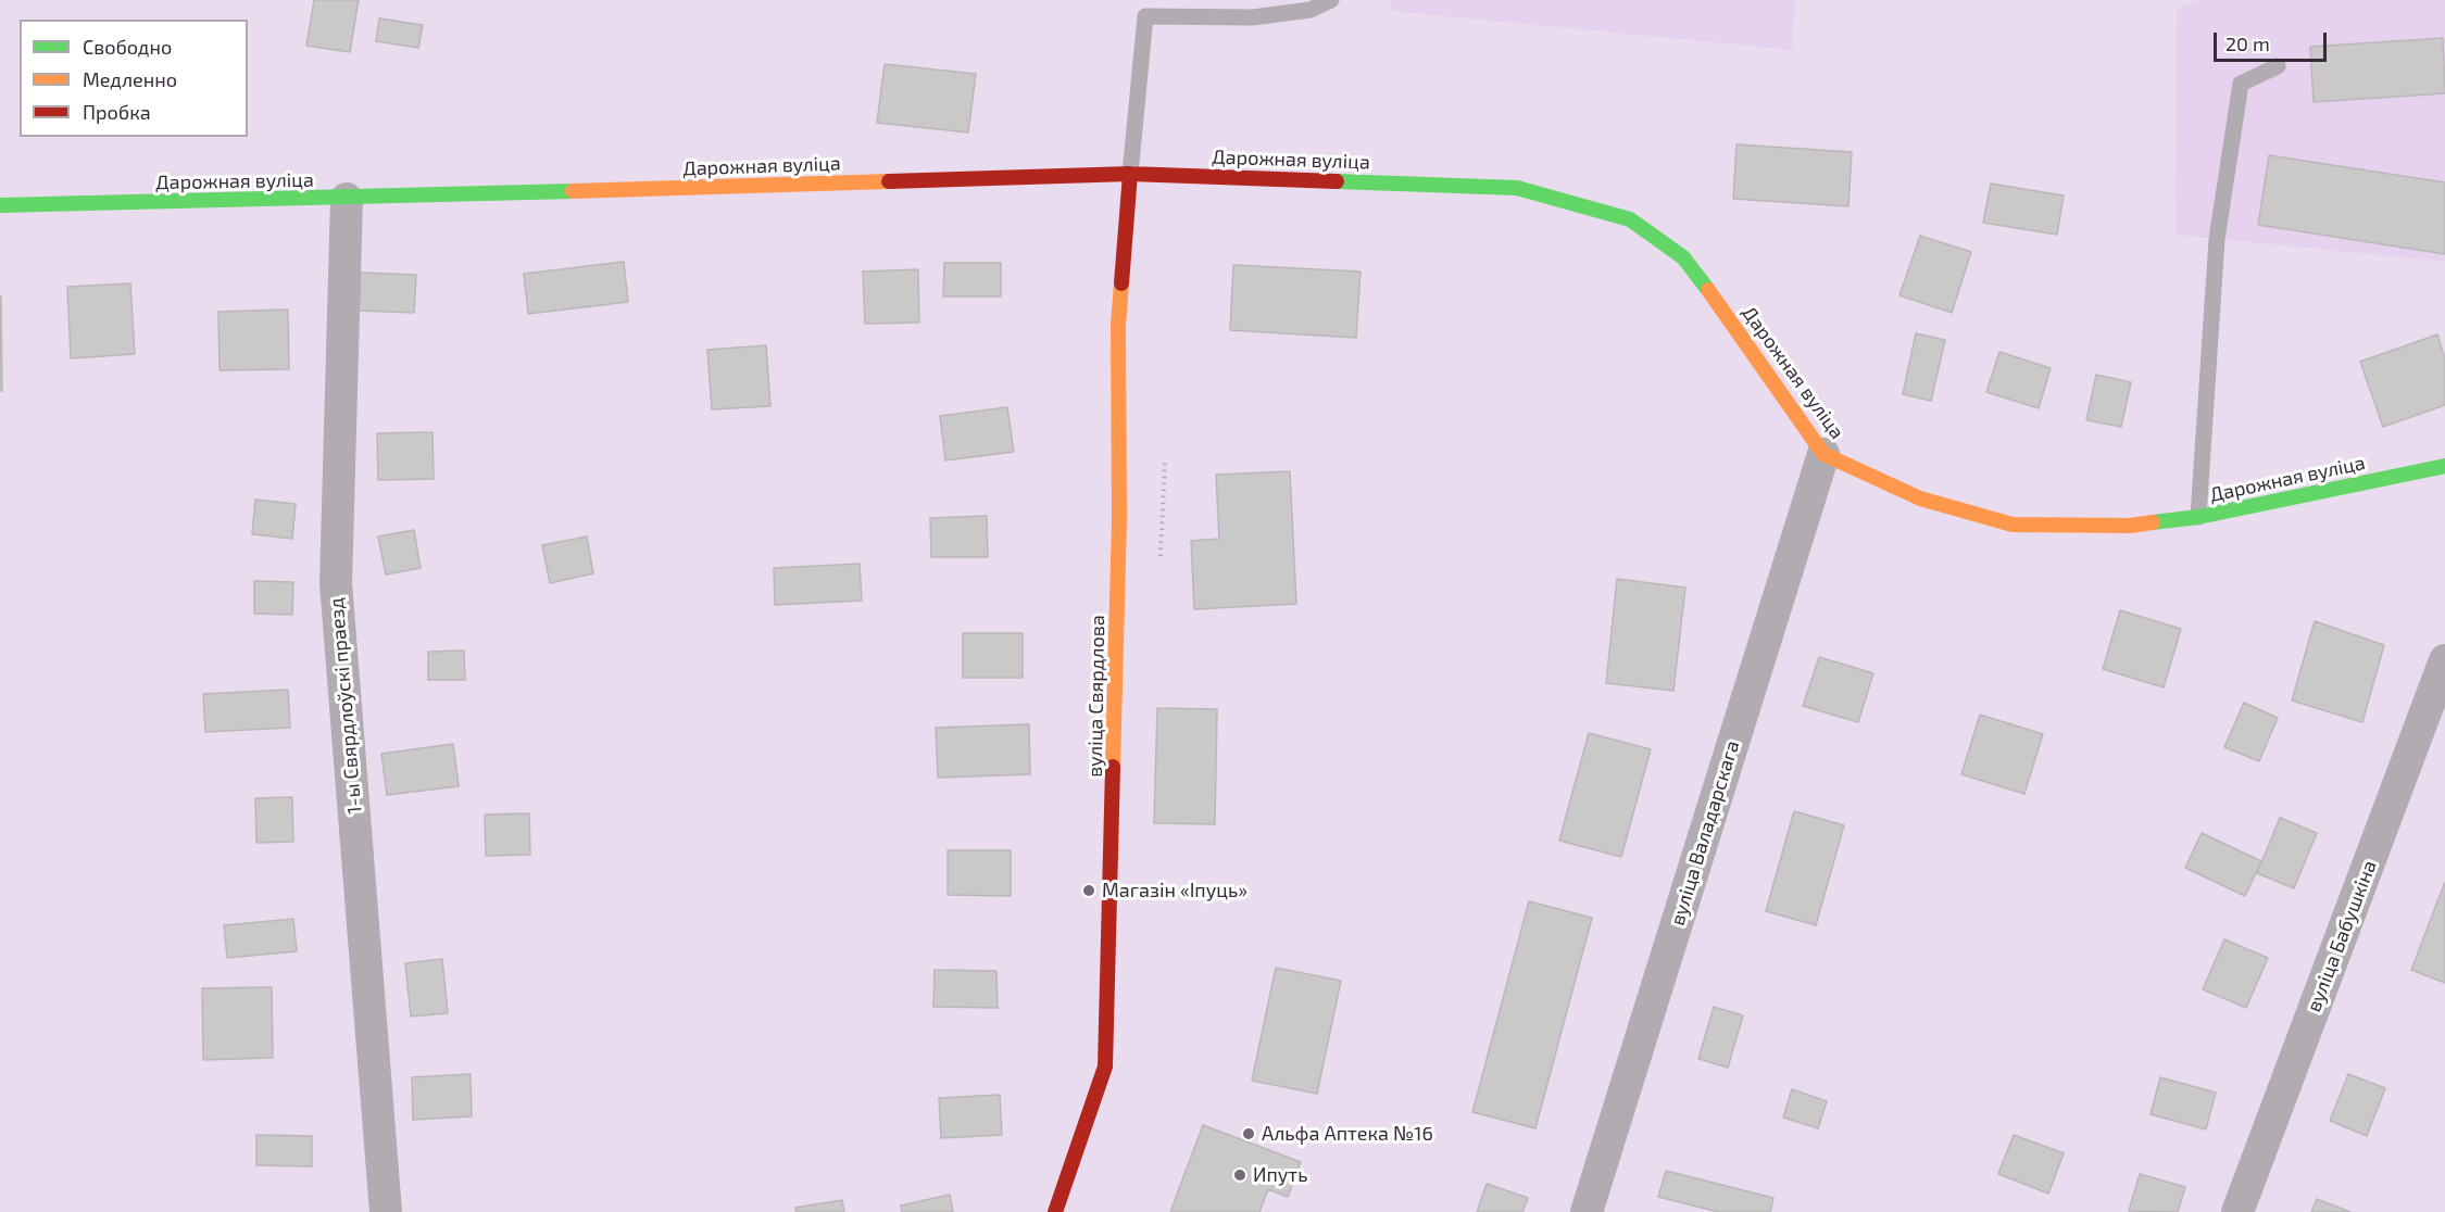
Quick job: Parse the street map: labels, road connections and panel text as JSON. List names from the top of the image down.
{
  "streets": {
    "street": [
      "Дарожная вуліца",
      "вуліца Свярдлова",
      "1-ы Свярдлоўскі праезд",
      "вуліца Валадарскага",
      "вуліца Бабушкіна"
    ]
  },
  "crossings": [
    ["Дарожная вуліца", "вуліца Свярдлова"],
    ["Дарожная вуліца", "1-ы Свярдлоўскі праезд"],
    ["Дарожная вуліца", "вуліца Валадарскага"]
  ],
  "places": ["Магазін «Іпуць»", "Альфа Аптека №16", "Ипуть"],
  "legend": ["Свободно", "Медленно", "Пробка"],
  "scale_bar": "20 m"
}
